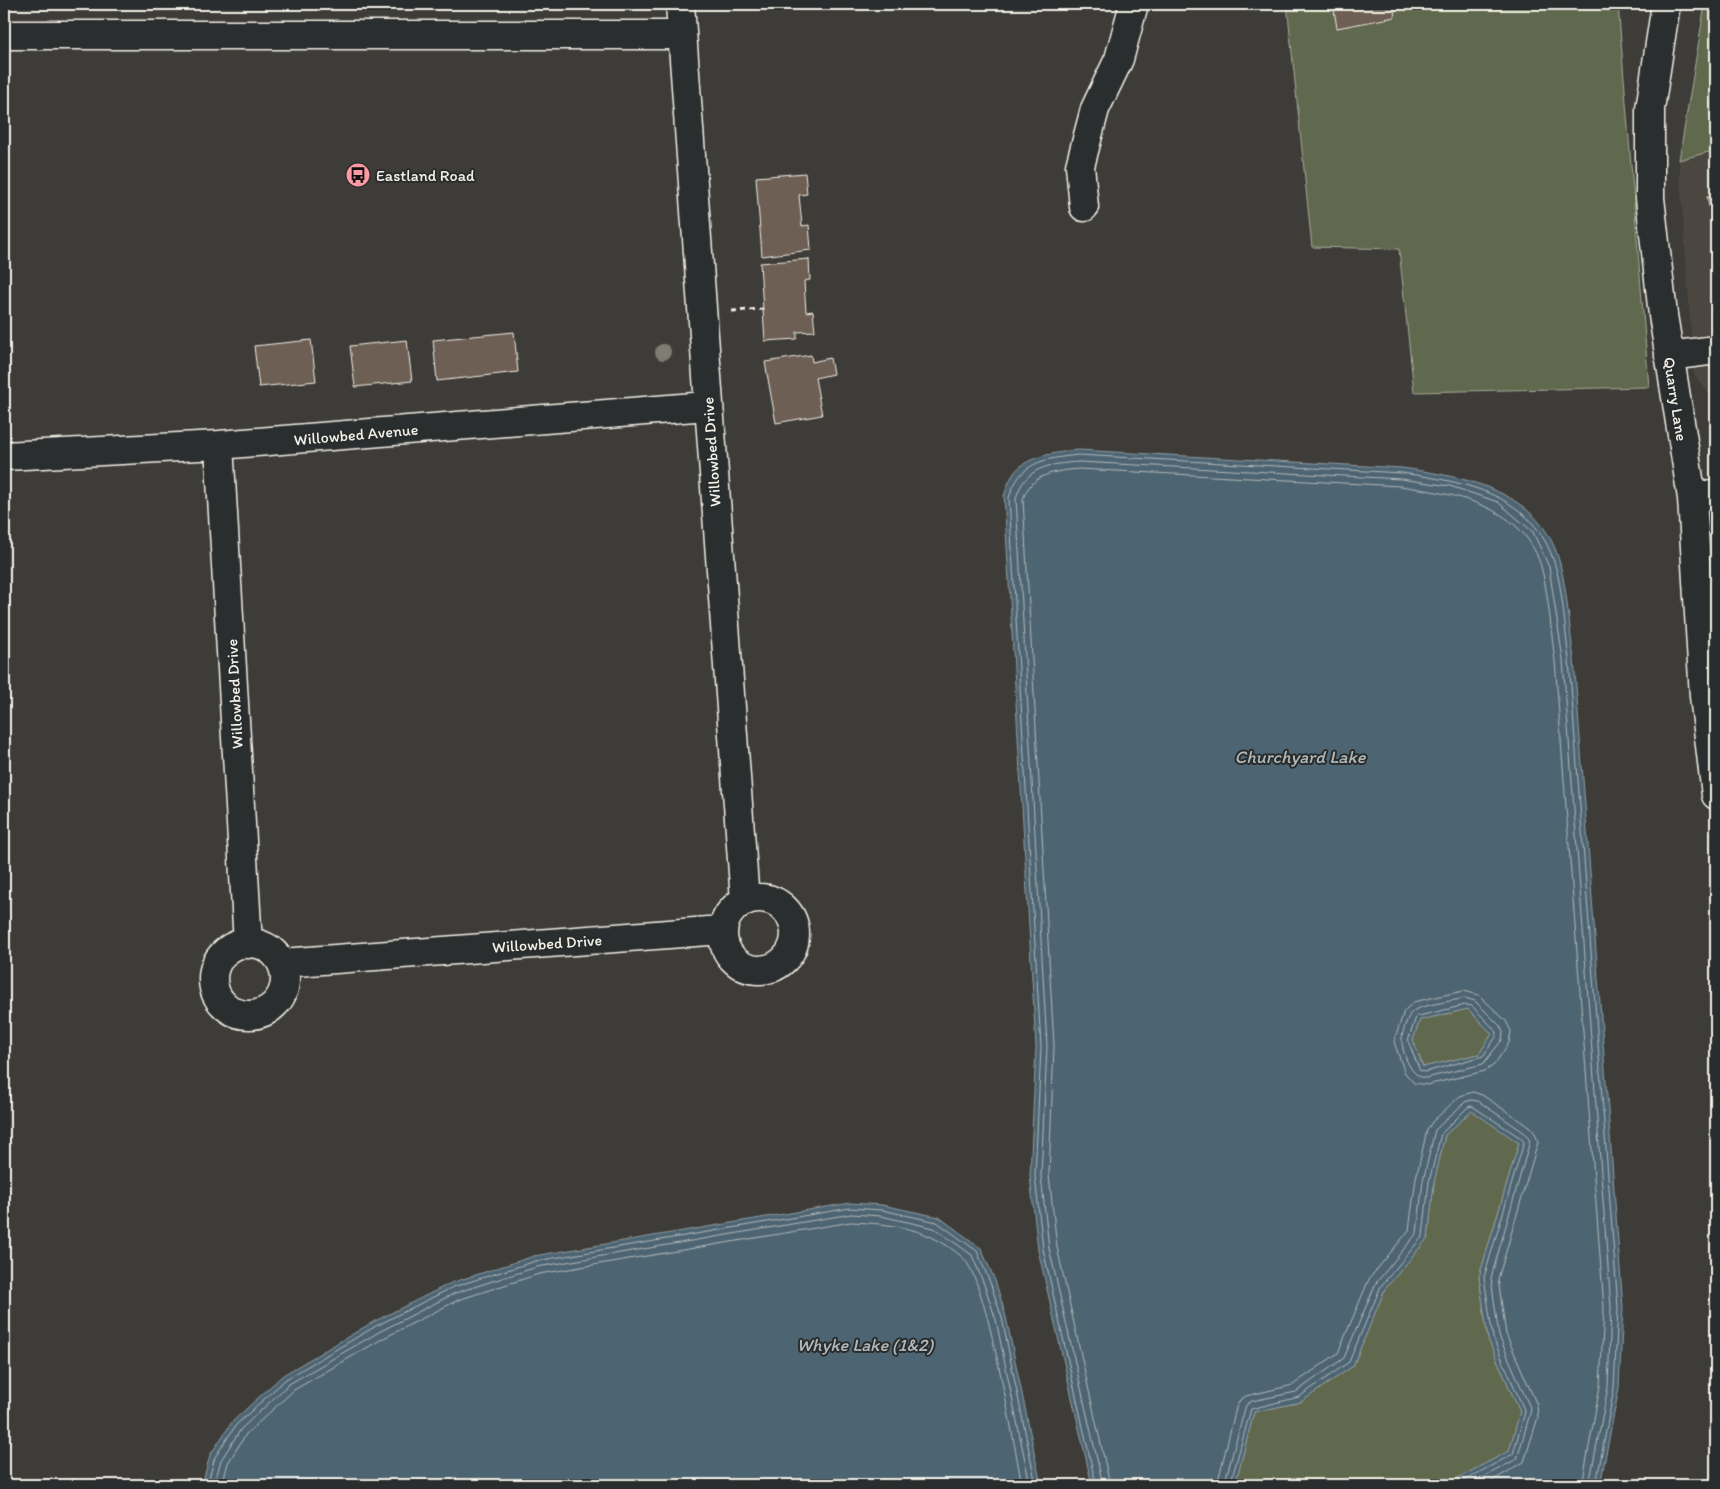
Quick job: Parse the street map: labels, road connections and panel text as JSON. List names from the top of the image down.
{
  "streets": {
    "street": ["Quarry Lane", "Willowbed Avenue", "Willowbed Drive"]
  },
  "crossings": [
    ["Willowbed Avenue", "Willowbed Drive"]
  ],
  "water": ["Churchyard Lake", "Whyke Lake (1&2)"],
  "places": {
    "bus stop": ["Eastland Road"]
  }
}
